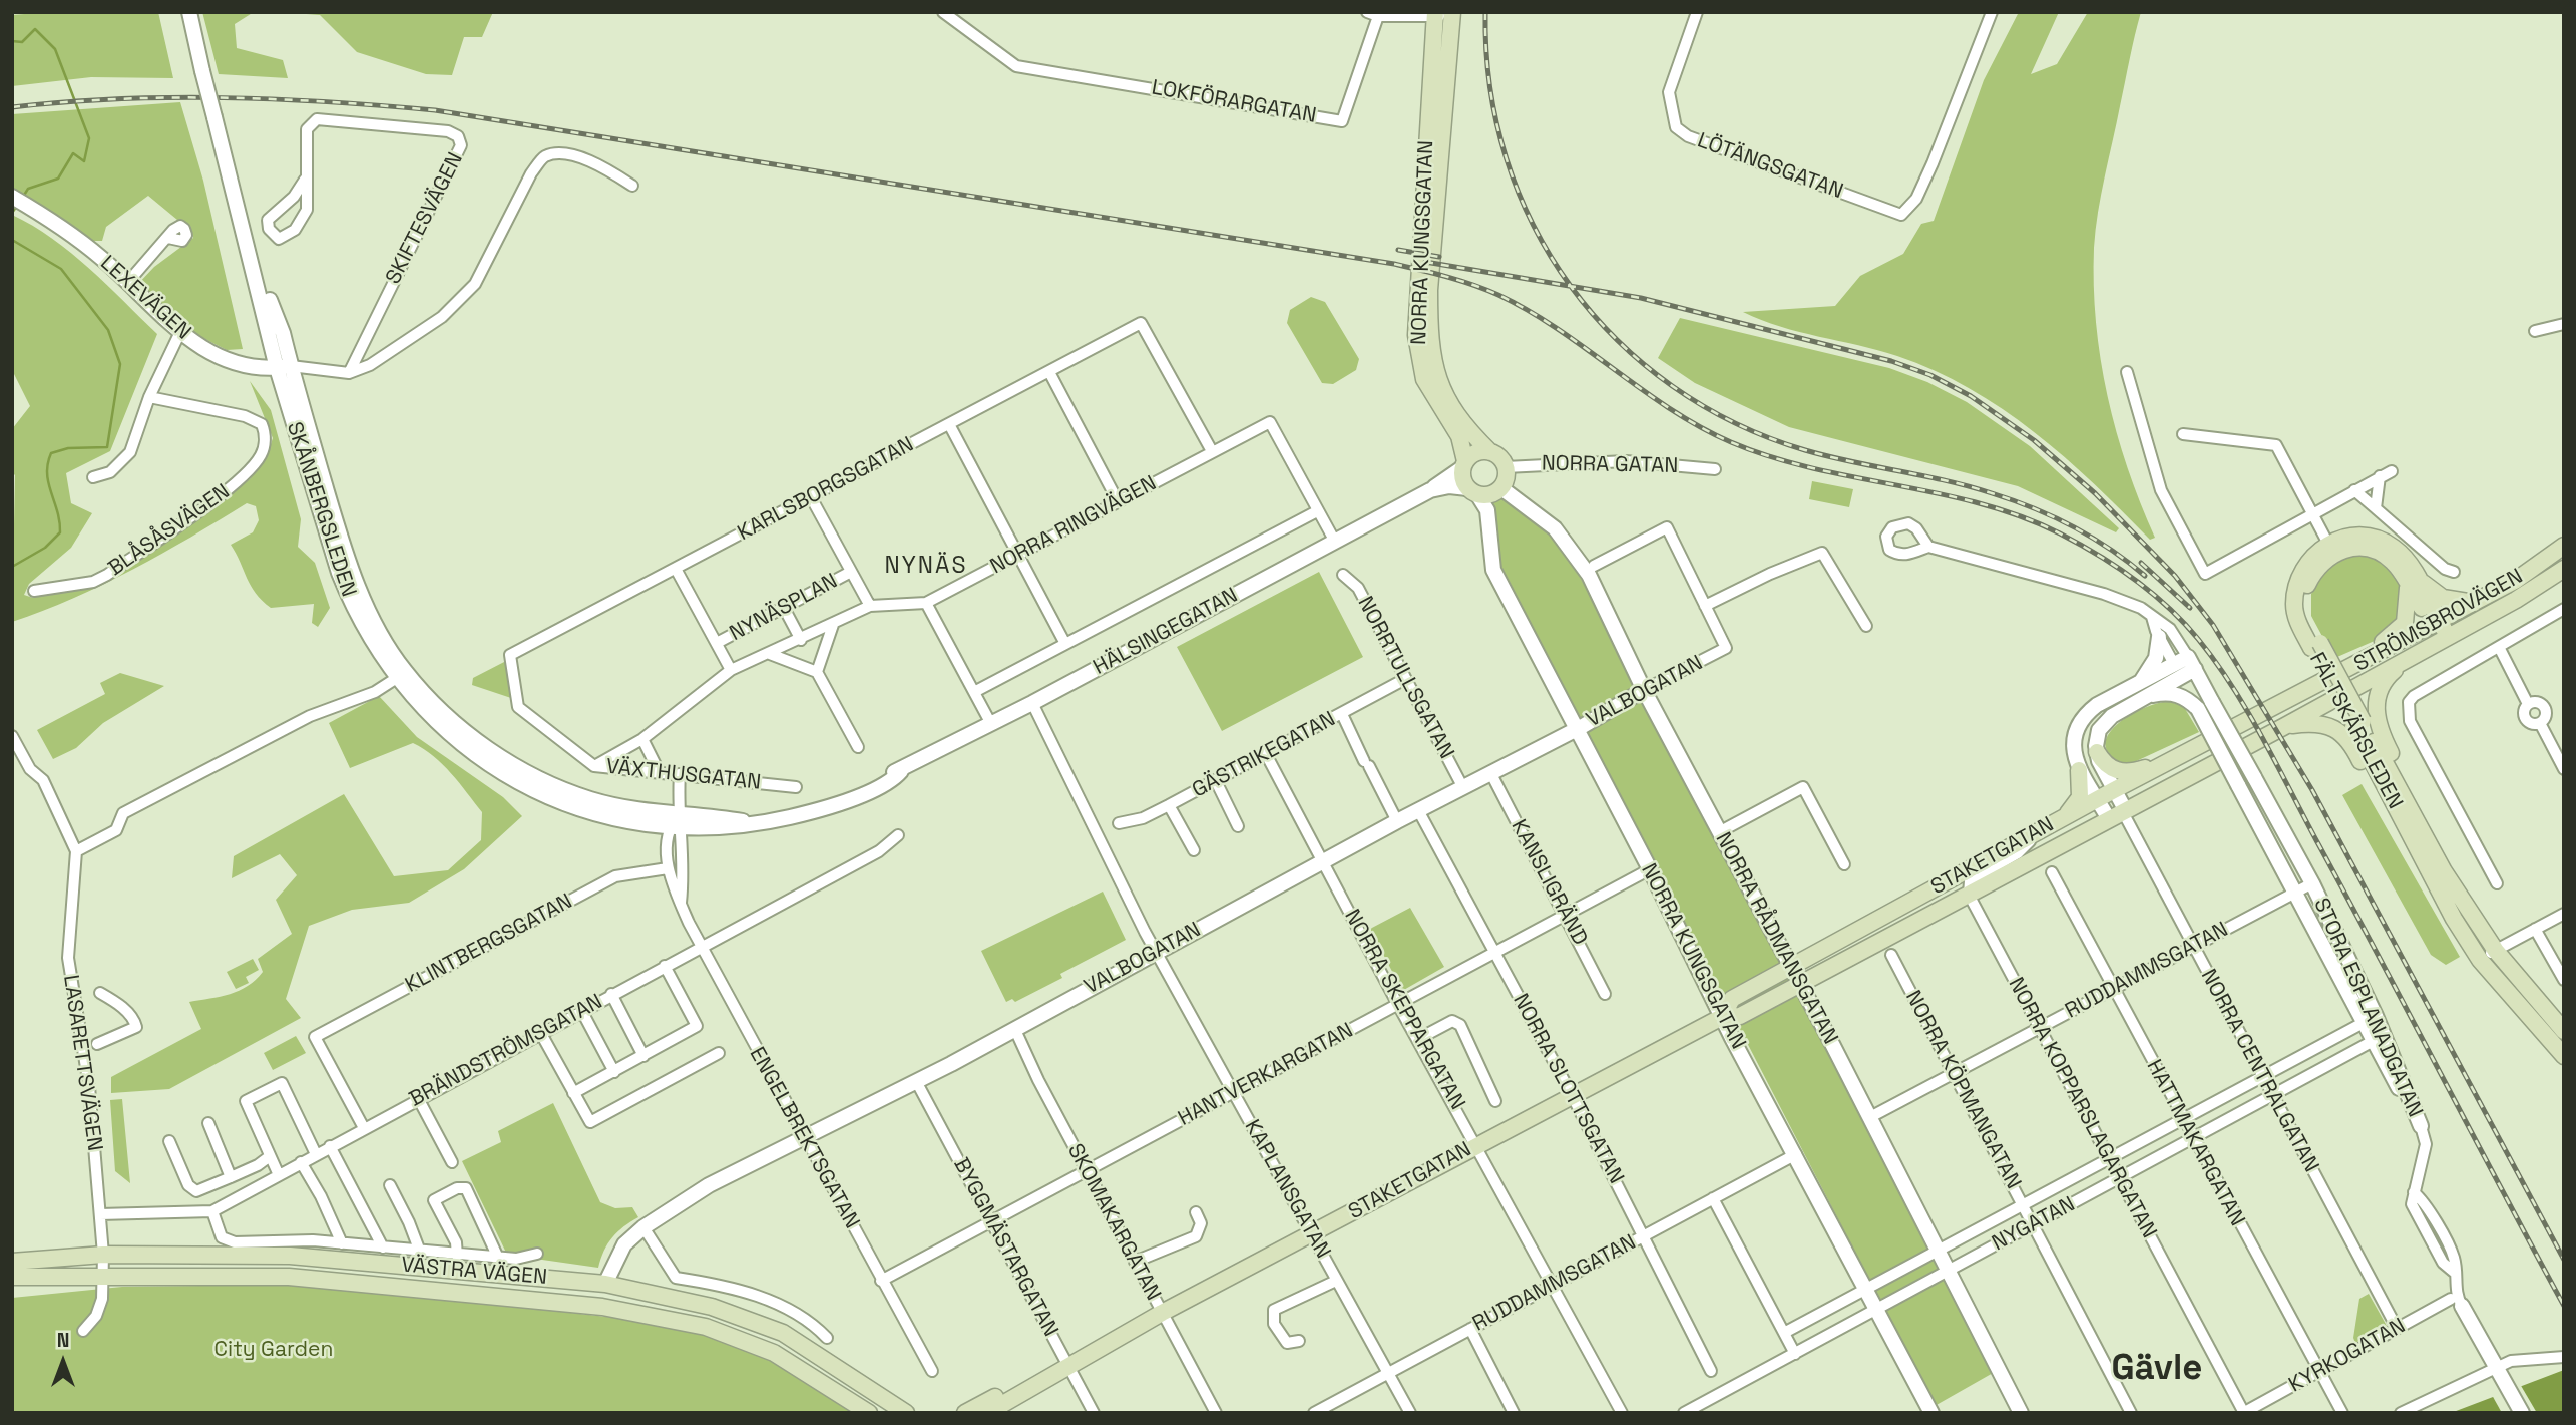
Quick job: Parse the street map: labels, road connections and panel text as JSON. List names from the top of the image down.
{
  "streets": {
    "main road": [
      "NORRA KUNGSGATAN",
      "STRÖMSBROVÄGEN",
      "VALBOGATAN",
      "FÄLTSKÄRSLEDEN",
      "STAKETGATAN",
      "VÄSTRA VÄGEN"
    ],
    "street": [
      "LOKFÖRARGATAN",
      "LÖTÄNGSGATAN",
      "SKIFTESVÄGEN",
      "LEXEVÄGEN",
      "NORRA GATAN",
      "KARLSBORGSGATAN",
      "SKÅNBERGSLEDEN",
      "NORRA RINGVÄGEN",
      "BLÅSÅSVÄGEN",
      "NYNÄSPLAN",
      "HÄLSINGEGATAN",
      "NORRTULLSGATAN",
      "GÄSTRIKEGATAN",
      "VÄXTHUSGATAN",
      "KANSLIGRÄND",
      "NORRA RÅDMANSGATAN",
      "KLINTBERGSGATAN",
      "RUDDAMMSGATAN",
      "STORA ESPLANADGATAN",
      "NORRA SKEPPARGATAN",
      "BRÄNDSTRÖMSGATAN",
      "LASARETTSVÄGEN",
      "NORRA CENTRALGATAN",
      "HANTVERKARGATAN",
      "NORRA SLOTTSGATAN",
      "NORRA KÖPMANGATAN",
      "NORRA KOPPARSLAGARGATAN",
      "ENGELBREKTSGATAN",
      "HATTMAKARGATAN",
      "KAPLANSGATAN",
      "SKOMAKARGATAN",
      "NYGATAN",
      "BYGGMÄSTARGATAN",
      "KYRKOGATAN"
    ]
  },
  "crossings": [
    ["NORRA KUNGSGATAN", "NORRA GATAN"],
    ["NORRA KUNGSGATAN", "HÄLSINGEGATAN"],
    ["NORRA KUNGSGATAN", "VALBOGATAN"],
    ["NORRA KUNGSGATAN", "STAKETGATAN"],
    ["NORRA KUNGSGATAN", "NORRA RÅDMANSGATAN"],
    ["NORRA KUNGSGATAN", "RUDDAMMSGATAN"],
    ["NORRA KUNGSGATAN", "HANTVERKARGATAN"],
    ["NORRA KUNGSGATAN", "NYGATAN"],
    ["LEXEVÄGEN", "SKÅNBERGSLEDEN"],
    ["NORRA GATAN", "HÄLSINGEGATAN"],
    ["NORRA GATAN", "NORRA RÅDMANSGATAN"],
    ["KARLSBORGSGATAN", "NORRA RINGVÄGEN"],
    ["KARLSBORGSGATAN", "VÄXTHUSGATAN"],
    ["SKÅNBERGSLEDEN", "HÄLSINGEGATAN"],
    ["SKÅNBERGSLEDEN", "ENGELBREKTSGATAN"],
    ["NORRA RINGVÄGEN", "NYNÄSPLAN"],
    ["NORRA RINGVÄGEN", "HÄLSINGEGATAN"],
    ["STRÖMSBROVÄGEN", "STAKETGATAN"],
    ["HÄLSINGEGATAN", "NORRA RÅDMANSGATAN"],
    ["HÄLSINGEGATAN", "ENGELBREKTSGATAN"],
    ["HÄLSINGEGATAN", "KAPLANSGATAN"],
    ["NORRTULLSGATAN", "VALBOGATAN"],
    ["NORRTULLSGATAN", "GÄSTRIKEGATAN"],
    ["VALBOGATAN", "KANSLIGRÄND"],
    ["VALBOGATAN", "NORRA RÅDMANSGATAN"],
    ["VALBOGATAN", "NORRA SKEPPARGATAN"],
    ["VALBOGATAN", "NORRA SLOTTSGATAN"],
    ["VALBOGATAN", "ENGELBREKTSGATAN"],
    ["VALBOGATAN", "KAPLANSGATAN"],
    ["VALBOGATAN", "SKOMAKARGATAN"],
    ["VALBOGATAN", "BYGGMÄSTARGATAN"],
    ["VALBOGATAN", "VÄSTRA VÄGEN"],
    ["GÄSTRIKEGATAN", "NORRA SKEPPARGATAN"],
    ["STAKETGATAN", "NORRA RÅDMANSGATAN"],
    ["STAKETGATAN", "NORRA SKEPPARGATAN"],
    ["STAKETGATAN", "NORRA CENTRALGATAN"],
    ["STAKETGATAN", "NORRA SLOTTSGATAN"],
    ["STAKETGATAN", "NORRA KOPPARSLAGARGATAN"],
    ["STAKETGATAN", "KAPLANSGATAN"],
    ["STAKETGATAN", "SKOMAKARGATAN"],
    ["STAKETGATAN", "BYGGMÄSTARGATAN"],
    ["KANSLIGRÄND", "HANTVERKARGATAN"],
    ["NORRA RÅDMANSGATAN", "RUDDAMMSGATAN"],
    ["NORRA RÅDMANSGATAN", "NYGATAN"],
    ["KLINTBERGSGATAN", "BRÄNDSTRÖMSGATAN"],
    ["KLINTBERGSGATAN", "ENGELBREKTSGATAN"],
    ["RUDDAMMSGATAN", "STORA ESPLANADGATAN"],
    ["RUDDAMMSGATAN", "NORRA SKEPPARGATAN"],
    ["RUDDAMMSGATAN", "NORRA CENTRALGATAN"],
    ["RUDDAMMSGATAN", "NORRA SLOTTSGATAN"],
    ["RUDDAMMSGATAN", "NORRA KÖPMANGATAN"],
    ["RUDDAMMSGATAN", "NORRA KOPPARSLAGARGATAN"],
    ["RUDDAMMSGATAN", "HATTMAKARGATAN"],
    ["RUDDAMMSGATAN", "KAPLANSGATAN"],
    ["STORA ESPLANADGATAN", "NORRA CENTRALGATAN"],
    ["STORA ESPLANADGATAN", "NYGATAN"],
    ["NORRA SKEPPARGATAN", "HANTVERKARGATAN"],
    ["BRÄNDSTRÖMSGATAN", "LASARETTSVÄGEN"],
    ["BRÄNDSTRÖMSGATAN", "ENGELBREKTSGATAN"],
    ["BRÄNDSTRÖMSGATAN", "VÄSTRA VÄGEN"],
    ["LASARETTSVÄGEN", "VÄSTRA VÄGEN"],
    ["NORRA CENTRALGATAN", "NYGATAN"],
    ["NORRA CENTRALGATAN", "KYRKOGATAN"],
    ["HANTVERKARGATAN", "NORRA SLOTTSGATAN"],
    ["HANTVERKARGATAN", "ENGELBREKTSGATAN"],
    ["HANTVERKARGATAN", "KAPLANSGATAN"],
    ["HANTVERKARGATAN", "SKOMAKARGATAN"],
    ["HANTVERKARGATAN", "BYGGMÄSTARGATAN"],
    ["NORRA KÖPMANGATAN", "NYGATAN"],
    ["NORRA KOPPARSLAGARGATAN", "NYGATAN"],
    ["NORRA KOPPARSLAGARGATAN", "KYRKOGATAN"],
    ["HATTMAKARGATAN", "NYGATAN"],
    ["HATTMAKARGATAN", "KYRKOGATAN"]
  ],
  "districts": ["NYNÄS", "Gävle"],
  "parks": ["City Garden"],
  "north": "top"
}
